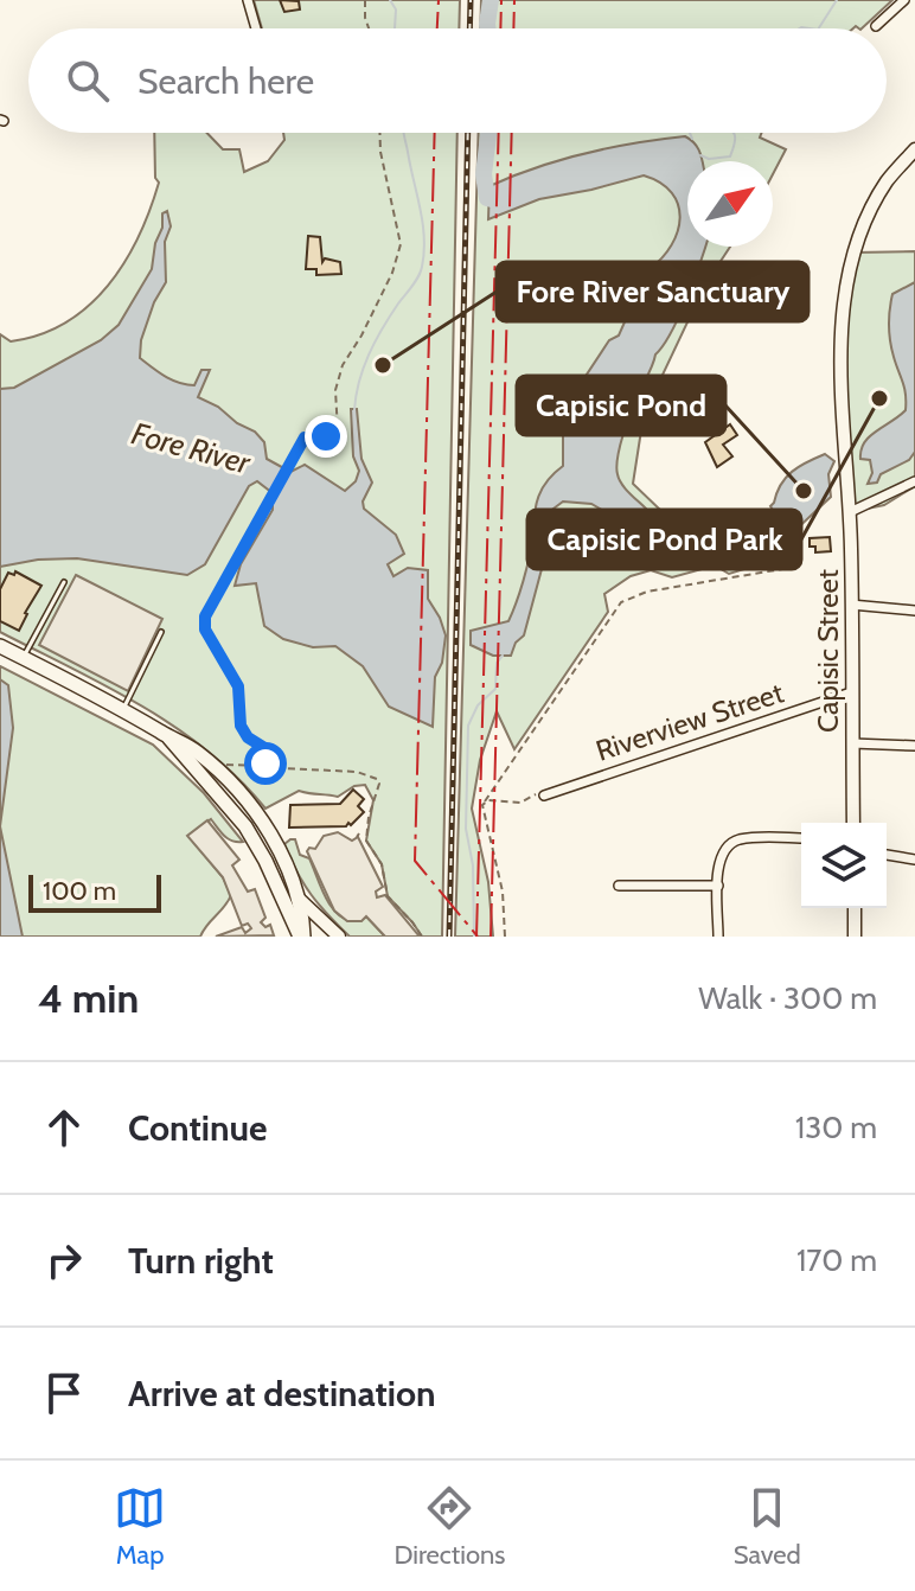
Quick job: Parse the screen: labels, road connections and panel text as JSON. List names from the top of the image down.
{
  "streets": {
    "street": ["Capisic Street", "Riverview Street"]
  },
  "crossings": [
    ["Capisic Street", "Riverview Street"]
  ],
  "water": ["Fore River"],
  "places": ["Fore River Sanctuary", "Capisic Pond Park", "Capisic Pond"],
  "scale_bar": "100 m",
  "north": "top right",
  "page": {
    "search": "Search here",
    "scale": "100 m",
    "heading": ["4 min", "Walk · 300 m"],
    "list": [
      ["Continue", "130 m"],
      ["Turn right", "170 m"],
      "Arrive at destination"
    ],
    "nav": ["Map", "Directions", "Saved"]
  }
}
